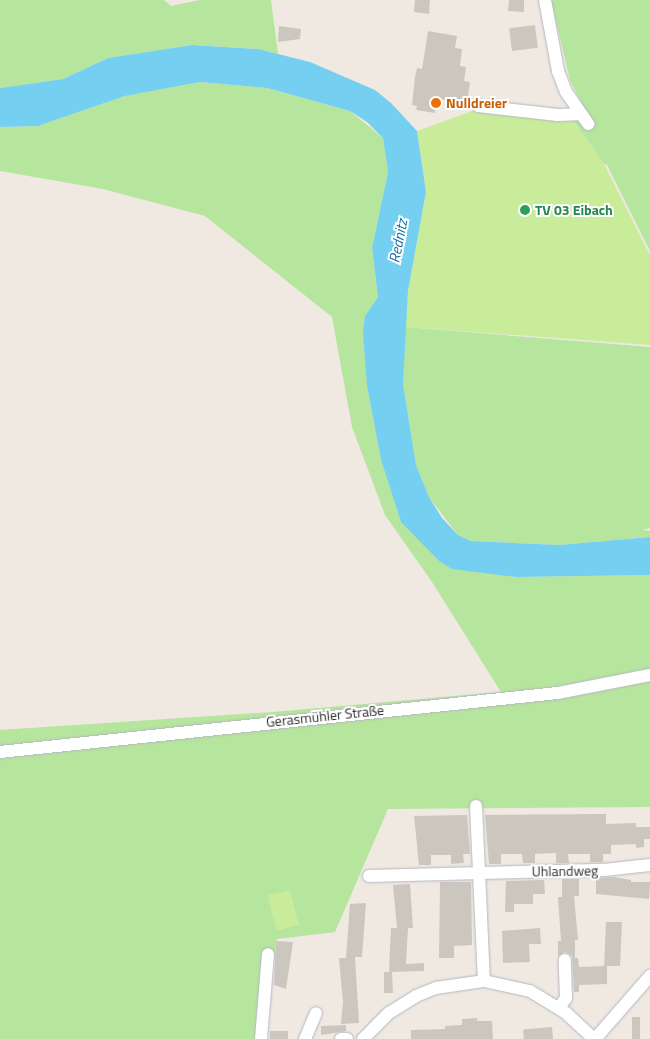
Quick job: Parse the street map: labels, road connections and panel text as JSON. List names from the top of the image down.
{
  "streets": {
    "street": ["Gerasmühler Straße", "Uhlandweg"]
  },
  "water": ["Rednitz"],
  "places": ["Nulldreier", "TV 03 Eibach"]
}
